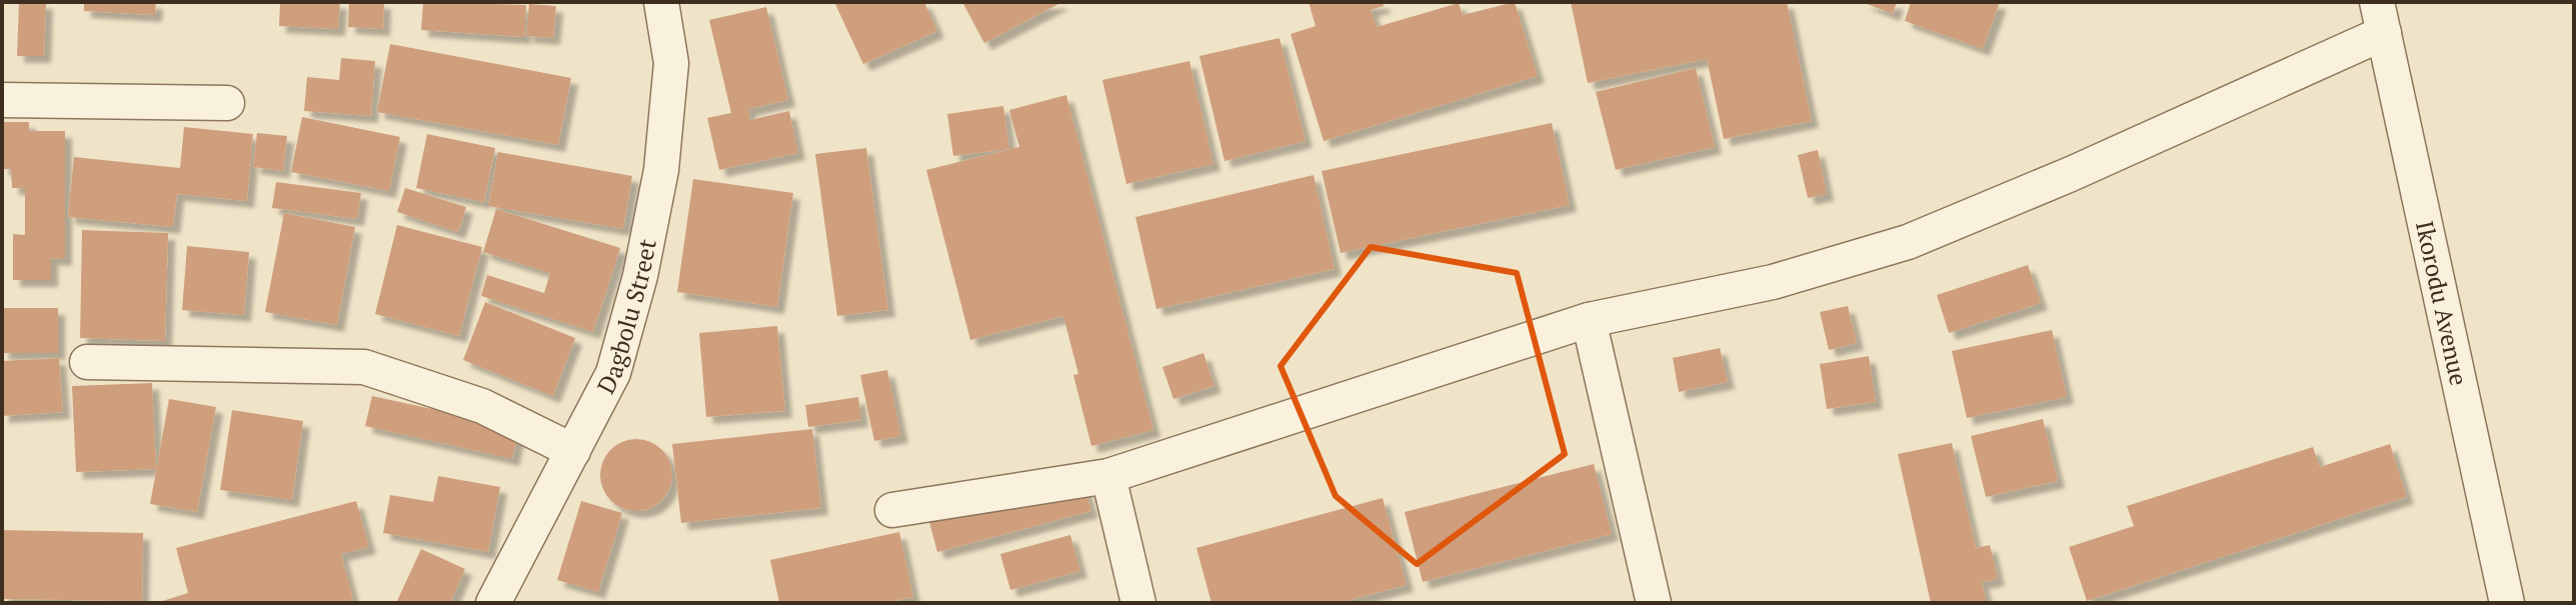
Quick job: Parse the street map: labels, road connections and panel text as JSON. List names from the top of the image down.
{
  "streets": {
    "street": ["Ikorodu Avenue", "Dagbolu Street"]
  }
}
